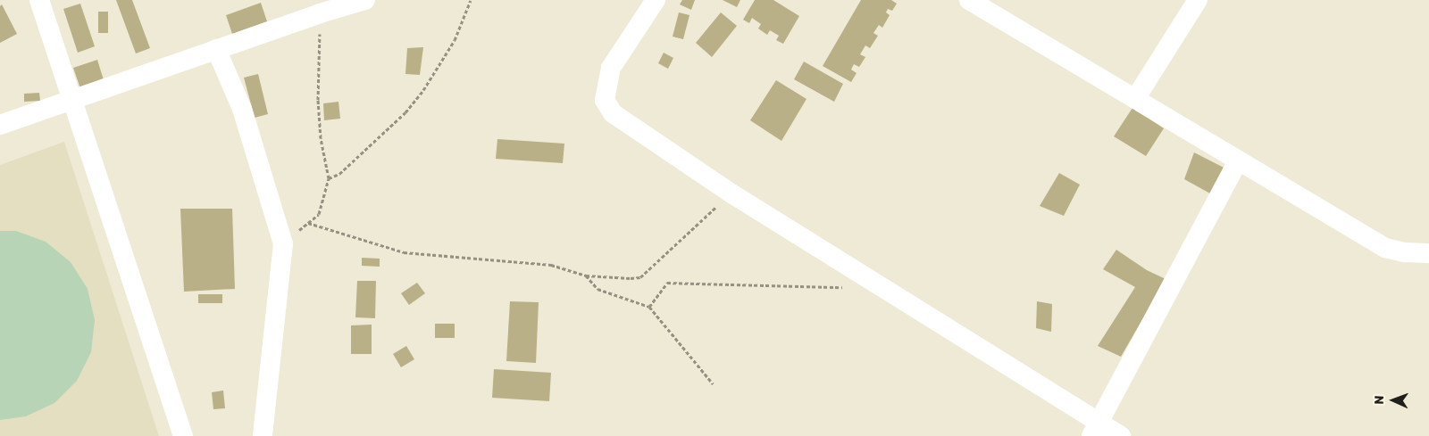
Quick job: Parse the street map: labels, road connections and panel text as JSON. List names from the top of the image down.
{
  "north": "left"
}
